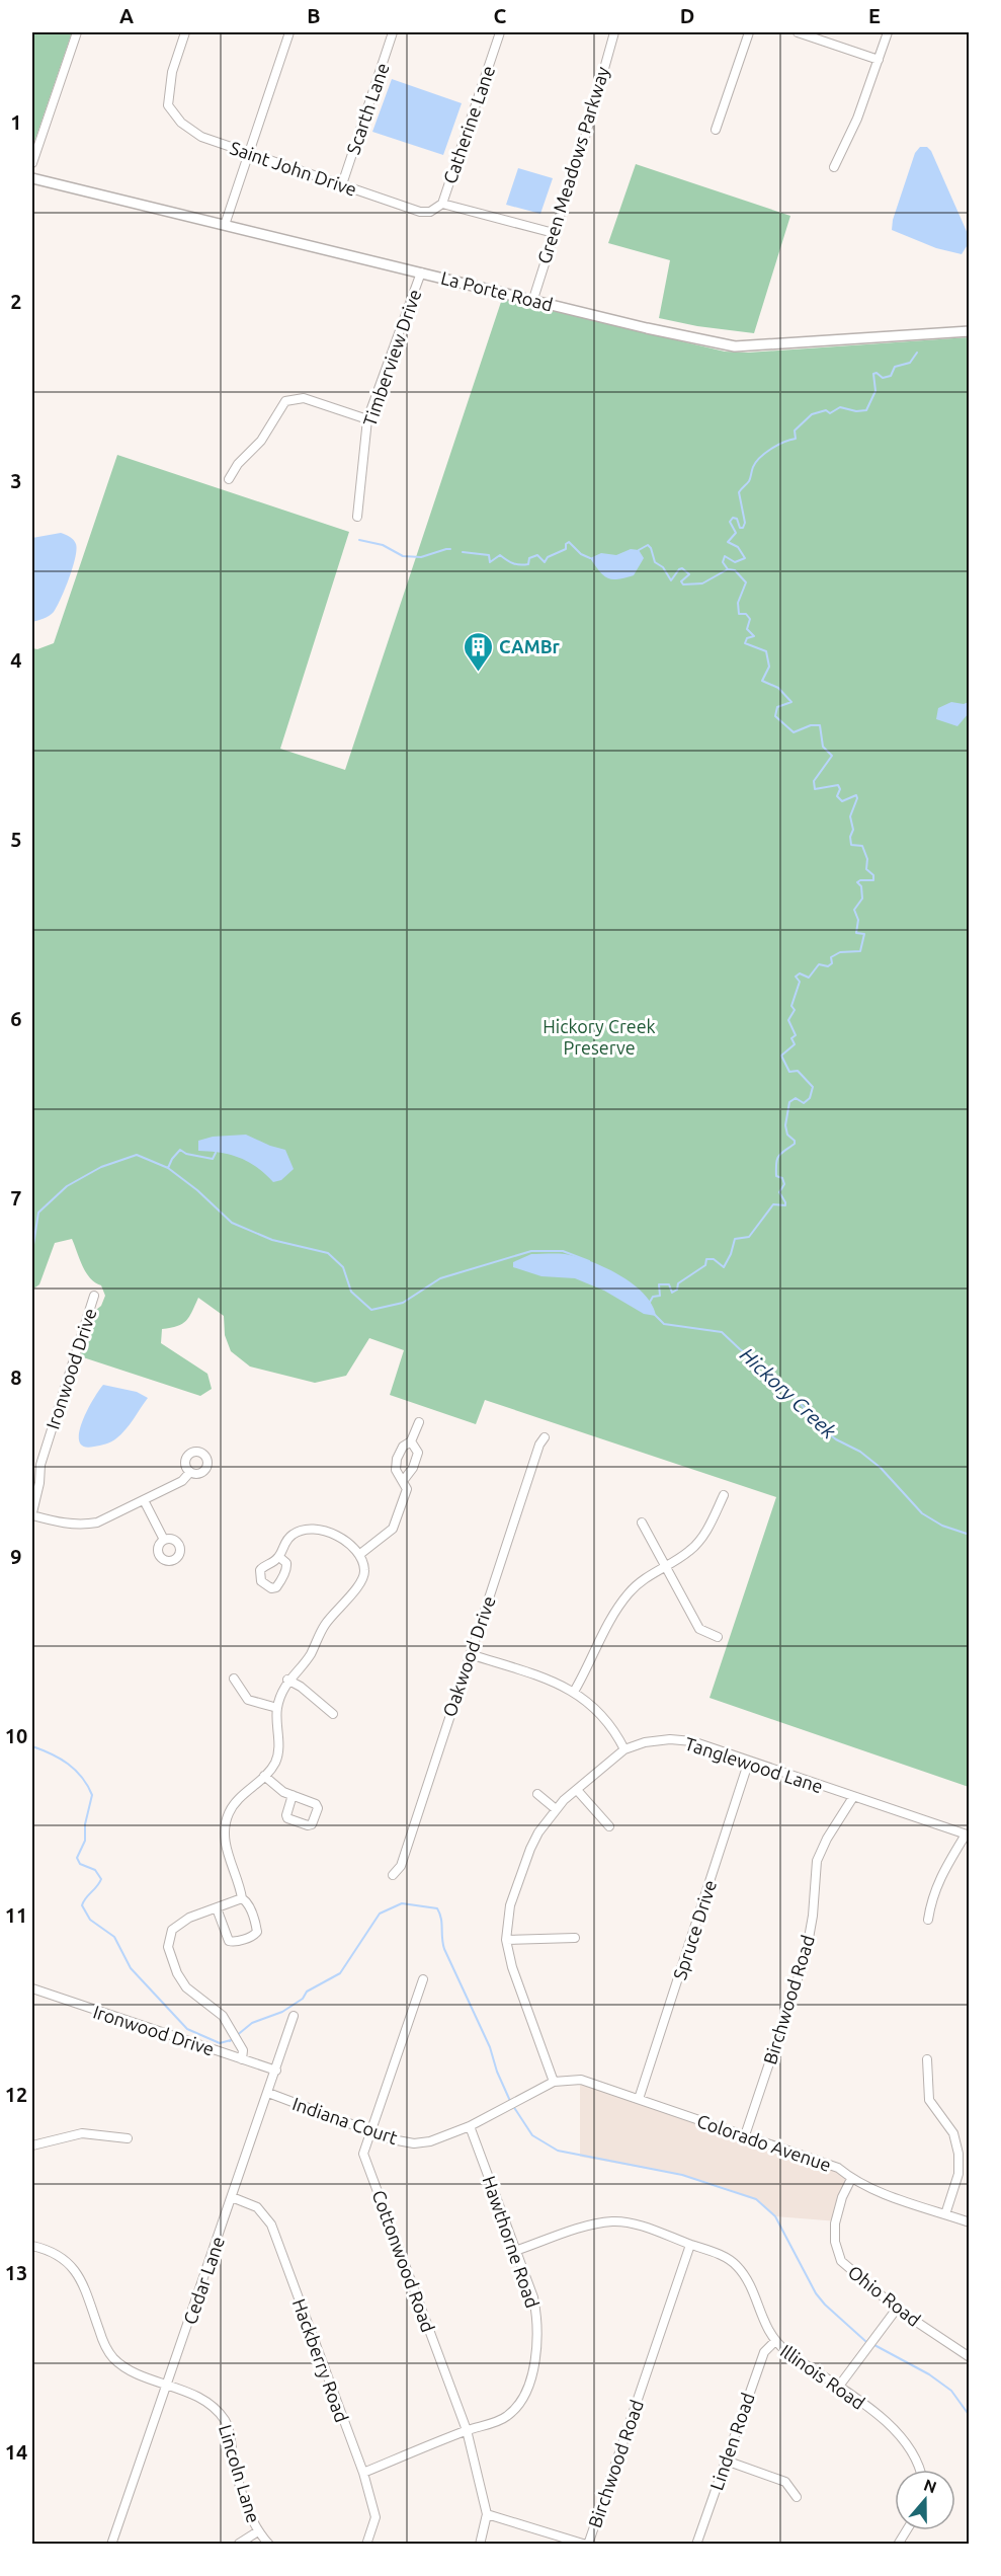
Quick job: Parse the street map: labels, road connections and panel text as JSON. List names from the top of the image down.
{
  "streets": {
    "street": [
      "Scarth Lane",
      "Catherine Lane",
      "Green Meadows Parkway",
      "Saint John Drive",
      "La Porte Road",
      "Timberview Drive",
      "Ironwood Drive",
      "Oakwood Drive",
      "Tanglewood Lane",
      "Spruce Drive",
      "Birchwood Road",
      "Indiana Court",
      "Colorado Avenue",
      "Hawthorne Road",
      "Cottonwood Road",
      "Cedar Lane",
      "Ohio Road",
      "Hackberry Road",
      "Illinois Road",
      "Linden Road",
      "Lincoln Lane"
    ]
  },
  "crossings": [
    ["Scarth Lane", "Saint John Drive"],
    ["Catherine Lane", "Saint John Drive"],
    ["Green Meadows Parkway", "La Porte Road"],
    ["La Porte Road", "Timberview Drive"],
    ["Ironwood Drive", "Cedar Lane"],
    ["Tanglewood Lane", "Spruce Drive"],
    ["Tanglewood Lane", "Birchwood Road"],
    ["Tanglewood Lane", "Indiana Court"],
    ["Tanglewood Lane", "Colorado Avenue"],
    ["Spruce Drive", "Colorado Avenue"],
    ["Birchwood Road", "Colorado Avenue"],
    ["Birchwood Road", "Illinois Road"],
    ["Indiana Court", "Colorado Avenue"],
    ["Indiana Court", "Hawthorne Road"],
    ["Indiana Court", "Cottonwood Road"],
    ["Indiana Court", "Cedar Lane"],
    ["Colorado Avenue", "Ohio Road"],
    ["Hawthorne Road", "Cottonwood Road"],
    ["Hawthorne Road", "Hackberry Road"],
    ["Hawthorne Road", "Illinois Road"],
    ["Cedar Lane", "Hackberry Road"],
    ["Cedar Lane", "Lincoln Lane"],
    ["Illinois Road", "Linden Road"]
  ],
  "water": ["Hickory Creek"],
  "parks": ["Hickory Creek Preserve"],
  "places": {
    "building": ["CAMBr"]
  },
  "north": "top",
  "grid": {
    "columns": [
      "A",
      "B",
      "C",
      "D",
      "E"
    ],
    "rows": [
      "1",
      "2",
      "3",
      "4",
      "5",
      "6",
      "7",
      "8",
      "9",
      "10",
      "11",
      "12",
      "13",
      "14"
    ]
  }
}
